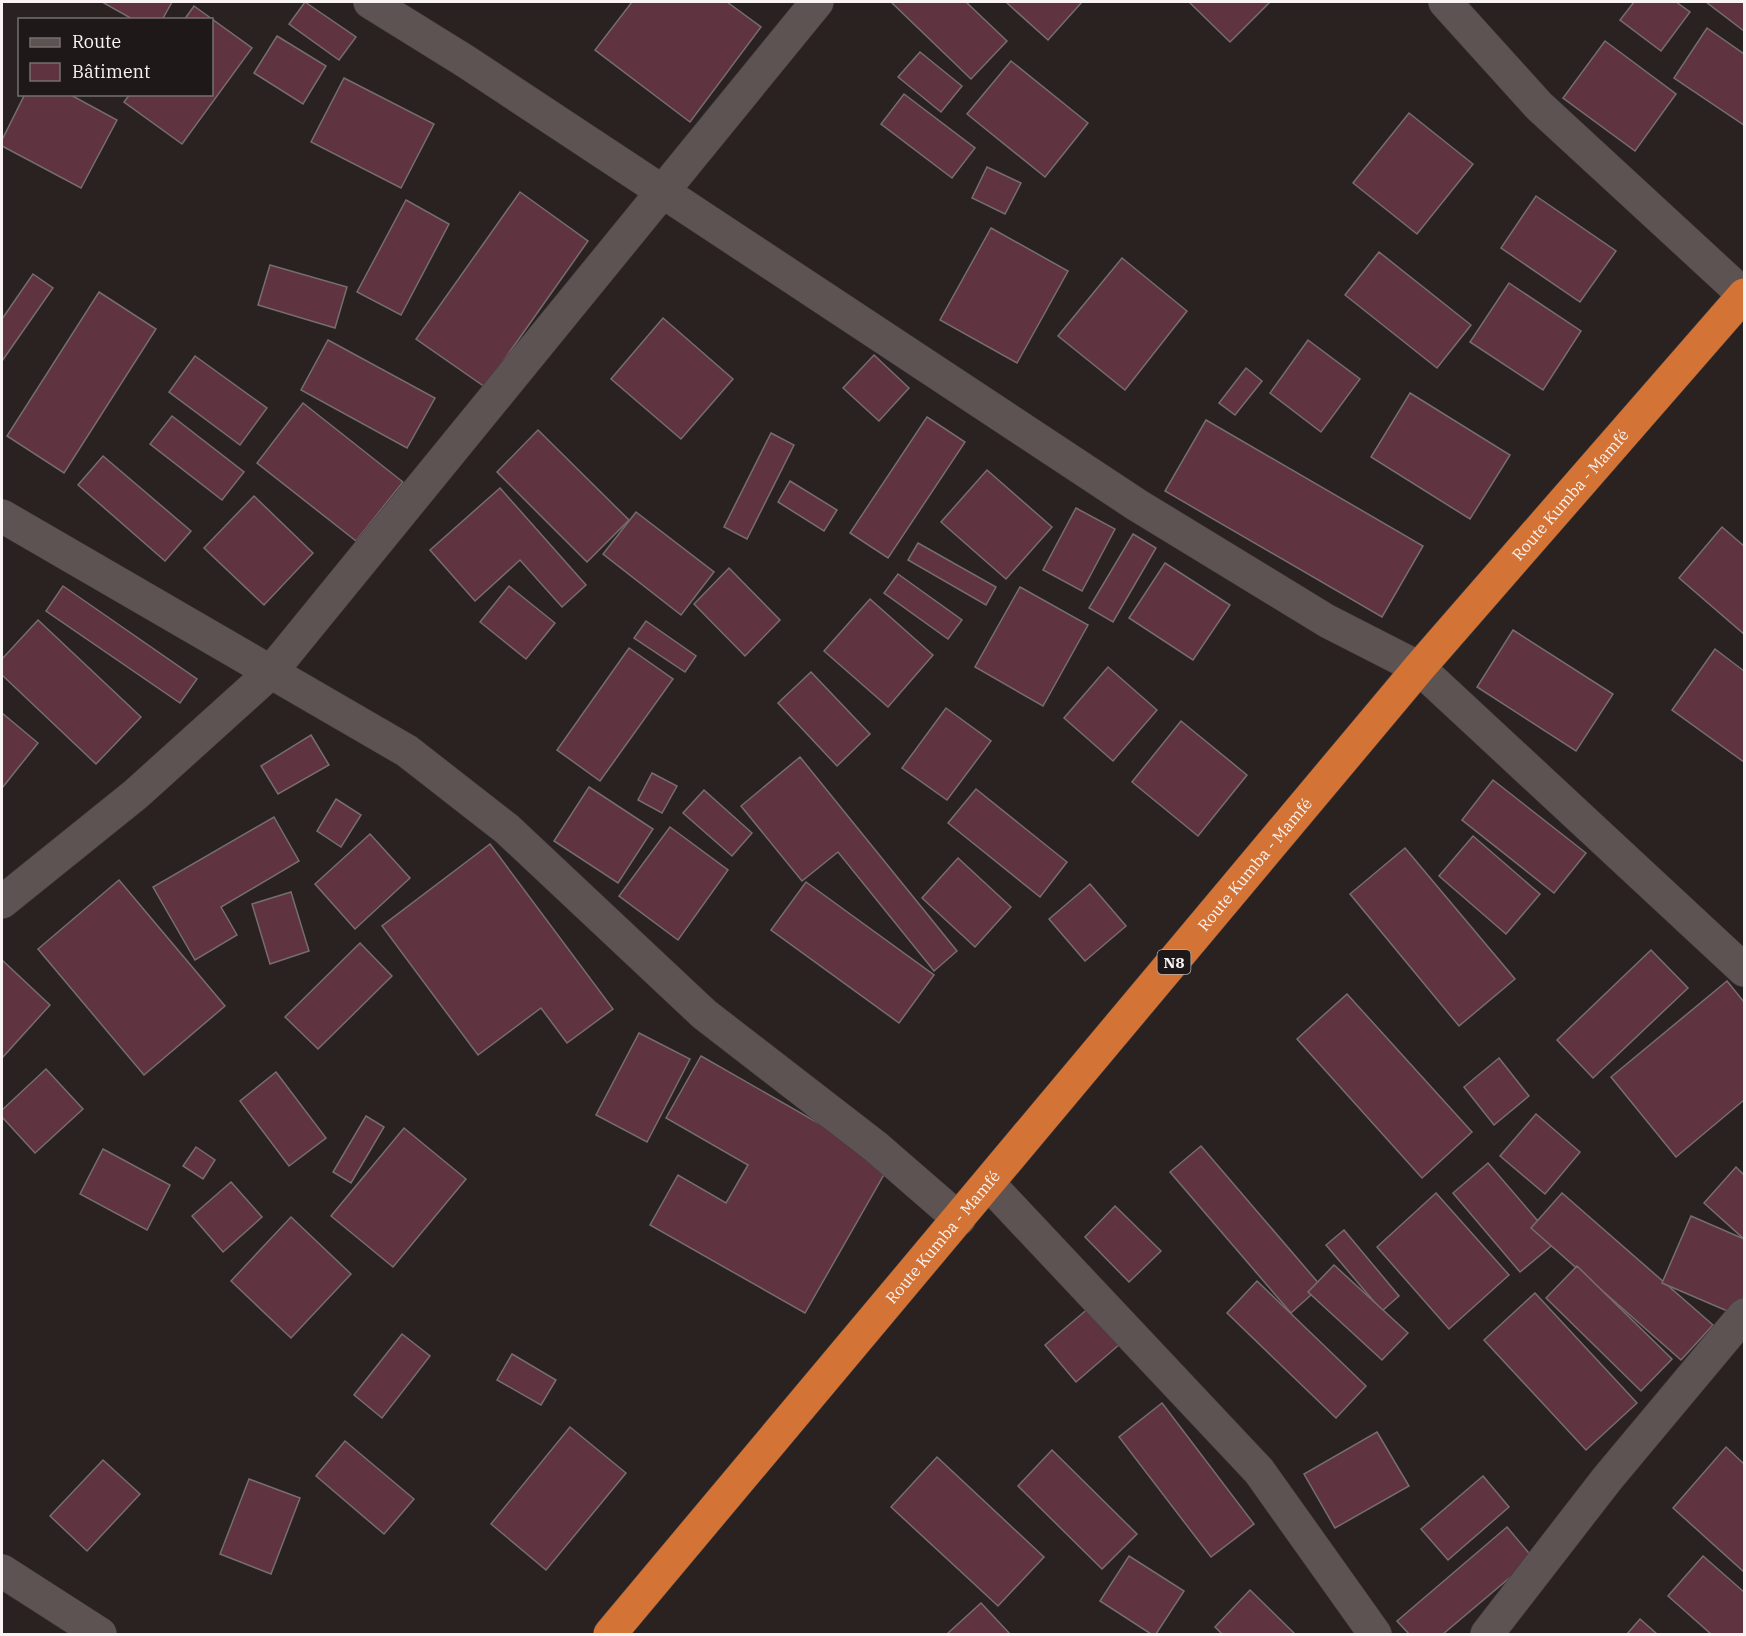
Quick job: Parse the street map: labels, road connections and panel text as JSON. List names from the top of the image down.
{
  "streets": {
    "highway": ["Route Kumba - Mamfé", "N8"]
  },
  "legend": ["Route", "Bâtiment"]
}
